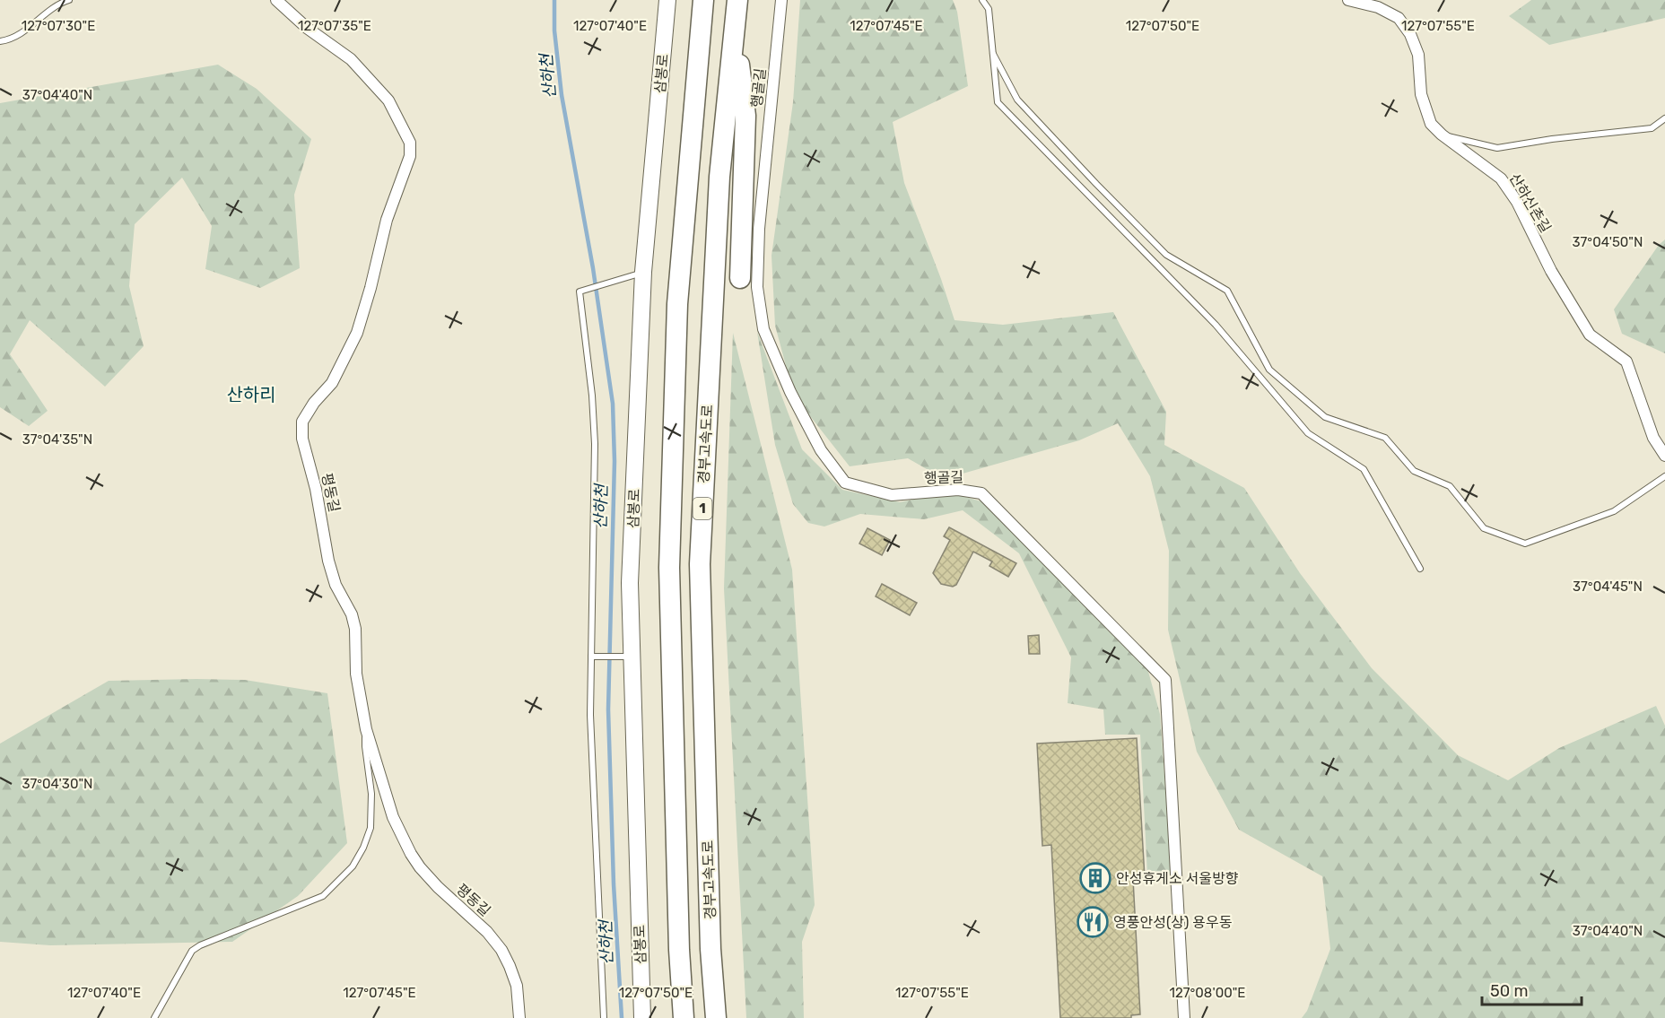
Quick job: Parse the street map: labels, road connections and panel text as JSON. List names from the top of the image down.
{
  "streets": {
    "highway": ["경부고속도로", "1"],
    "main road": ["삼봉로"],
    "street": ["행골길", "산하신촌길", "평동길"]
  },
  "districts": ["산하리"],
  "water": ["산하천"],
  "places": {
    "building": ["안성휴게소 서울방향"],
    "restaurant": ["영풍안성(상) 용우동"]
  },
  "scale_bar": "50 m",
  "coordinates": [
    "127°07'30\"E",
    "127°07'35\"E",
    "127°07'40\"E",
    "127°07'45\"E",
    "127°07'50\"E",
    "127°07'55\"E",
    "37°04'40\"N",
    "37°04'50\"N",
    "37°04'35\"N",
    "37°04'45\"N",
    "37°04'30\"N",
    "127°08'00\"E"
  ]
}
